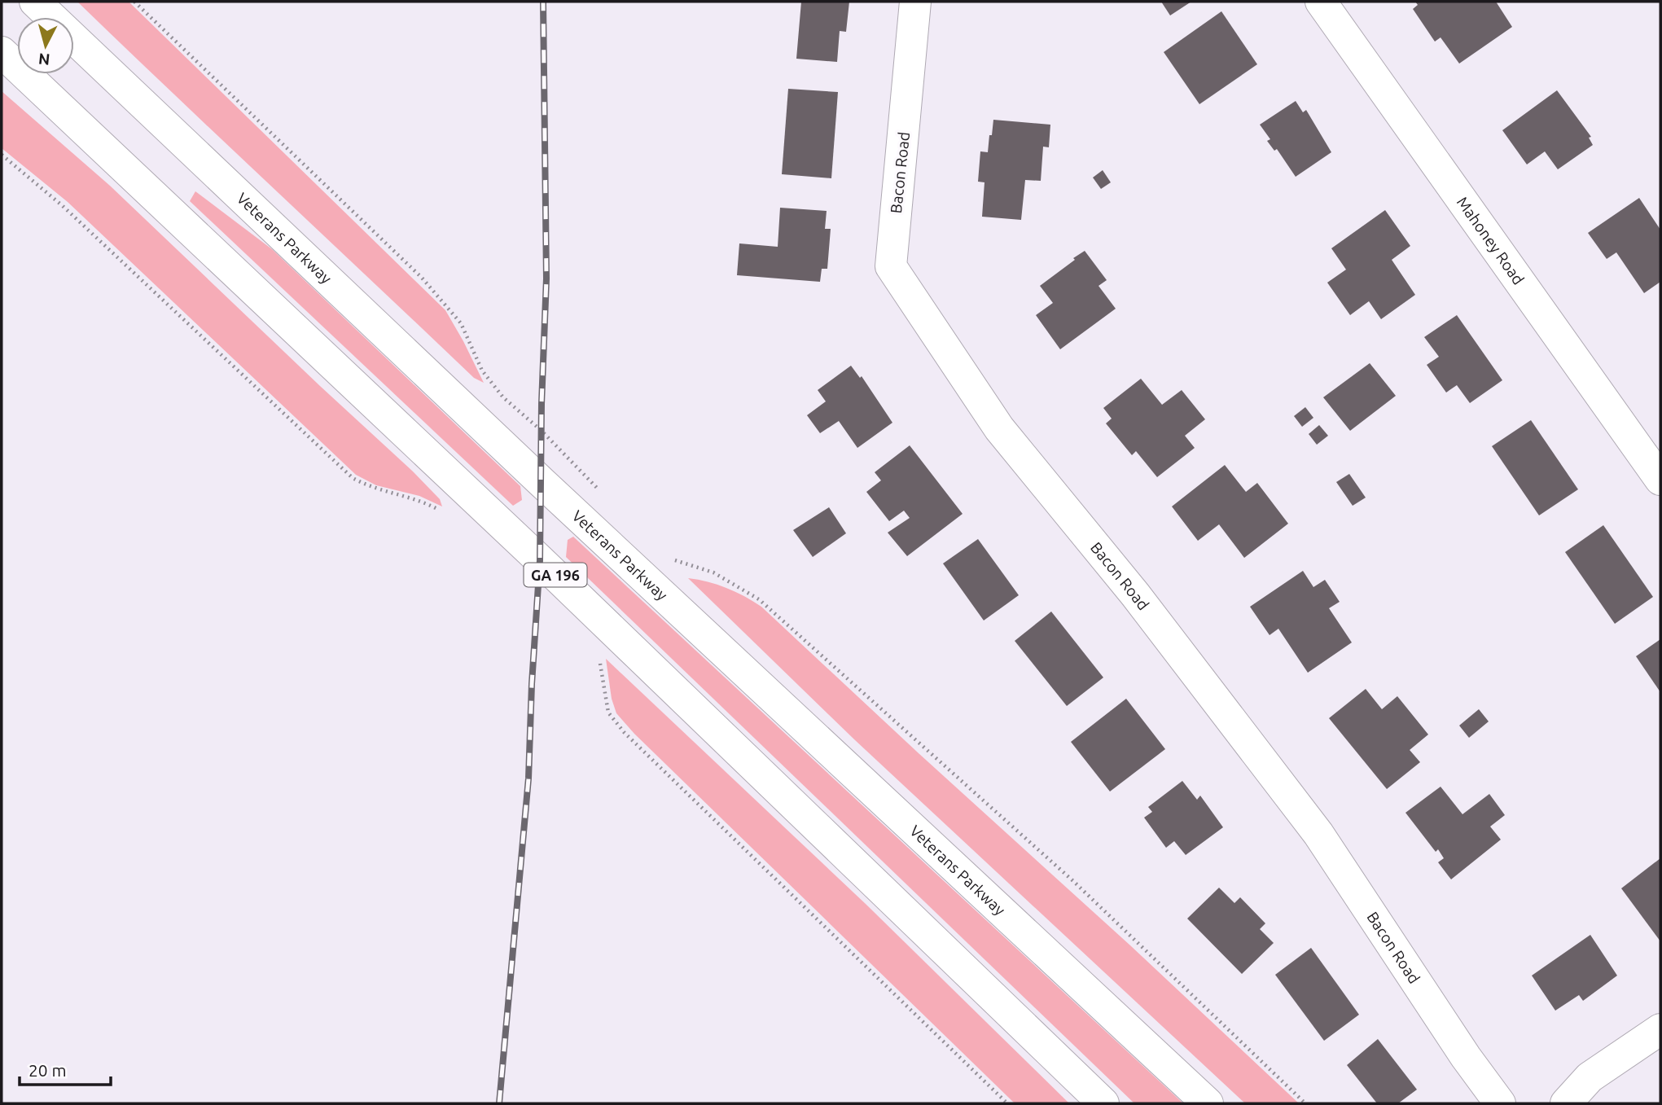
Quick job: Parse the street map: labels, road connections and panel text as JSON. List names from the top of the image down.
{
  "streets": {
    "main road": [
      "Bacon Road",
      "Veterans Parkway",
      "Mahoney Road",
      "GA 196"
    ]
  },
  "scale_bar": "20 m",
  "north": "bottom"
}
